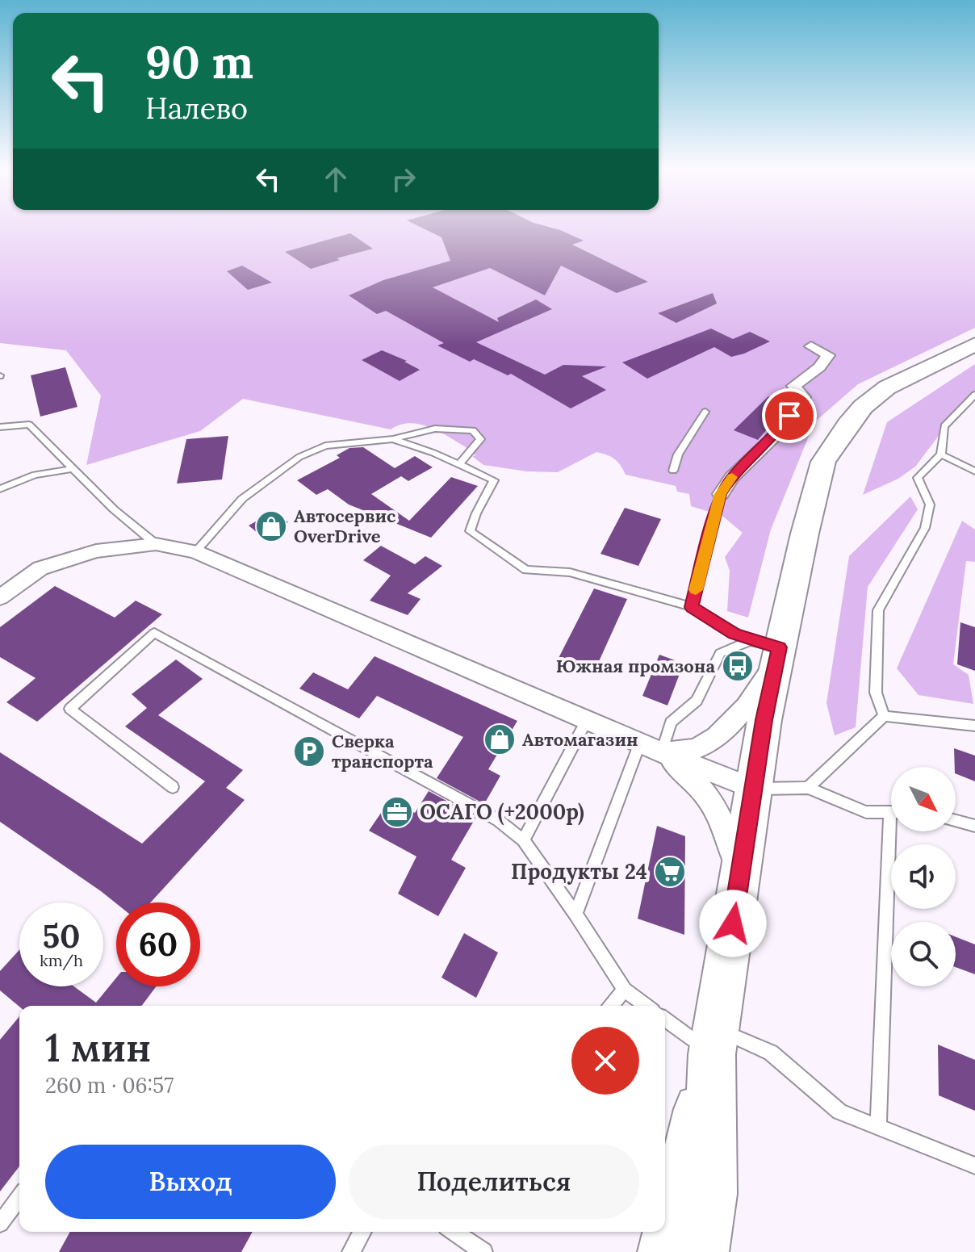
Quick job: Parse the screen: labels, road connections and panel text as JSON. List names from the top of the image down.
{
  "places": {
    "shop": ["Автосервис OverDrive", "Автомагазин"],
    "bus stop": ["Южная промзона"],
    "parking": ["Сверка транспорта"],
    "office": ["ОСАГО (+2000р)"],
    "supermarket": ["Продукты 24"]
  },
  "north": "bottom right",
  "page": {
    "turn": ["90 m", "Налево"],
    "speed": "50 km/h",
    "limit": "60",
    "heading": ["1 мин", "260 m · 06:57"],
    "buttons": ["Выход", "Поделиться"]
  }
}
